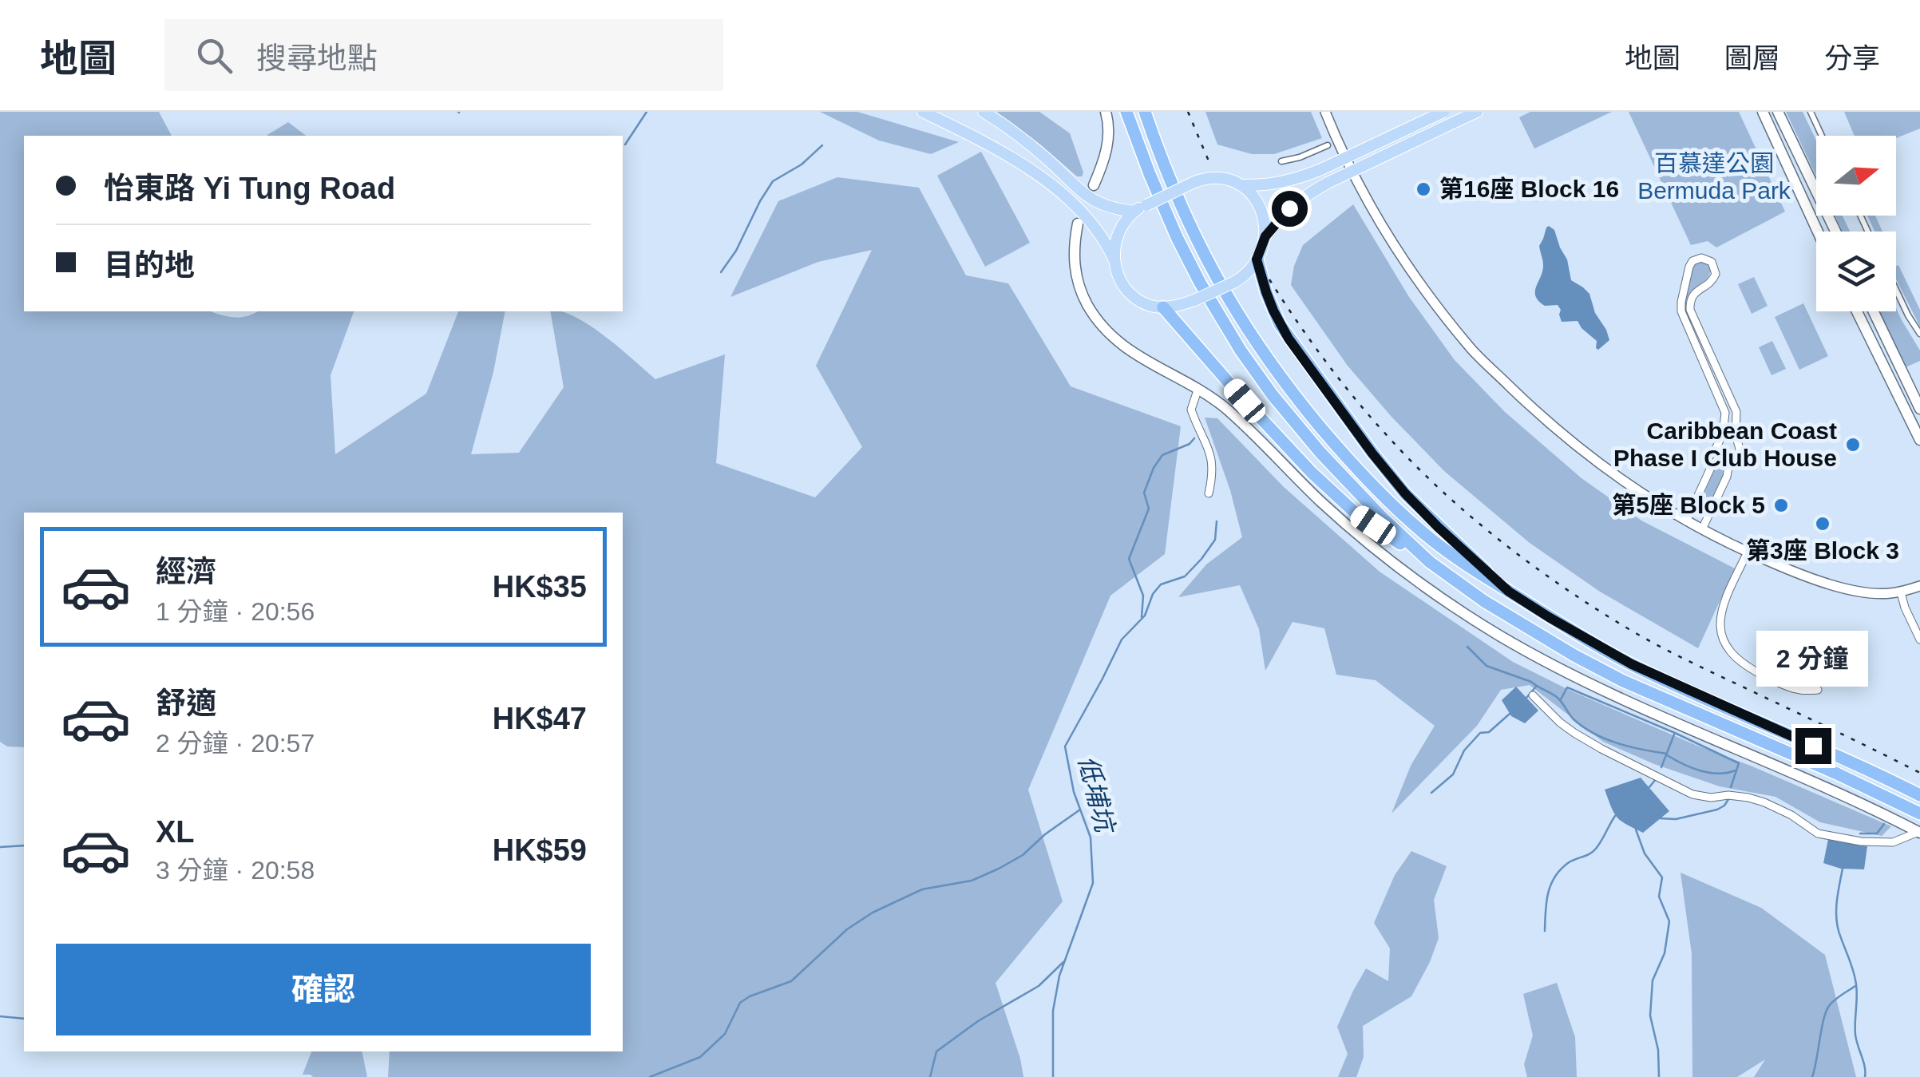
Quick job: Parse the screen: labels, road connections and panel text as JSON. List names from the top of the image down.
{
  "water": ["低埔坑"],
  "parks": ["百慕達公園 Bermuda Park"],
  "places": [
    "第16座 Block 16",
    "Caribbean Coast Phase I Club House",
    "第5座 Block 5",
    "第3座 Block 3"
  ],
  "north": "right",
  "page": {
    "header": "地圖",
    "search": "搜尋地點",
    "nav": ["地圖", "圖層", "分享"],
    "banner": ["怡東路 Yi Tung Road", "目的地"],
    "list": [
      {
        "name": "經濟",
        "note": "1 分鐘 · 20:56",
        "value": "HK$35"
      },
      {
        "name": "舒適",
        "note": "2 分鐘 · 20:57",
        "value": "HK$47"
      },
      {
        "name": "XL",
        "note": "3 分鐘 · 20:58",
        "value": "HK$59"
      }
    ],
    "bubble": "2 分鐘",
    "buttons": "確認"
  }
}
